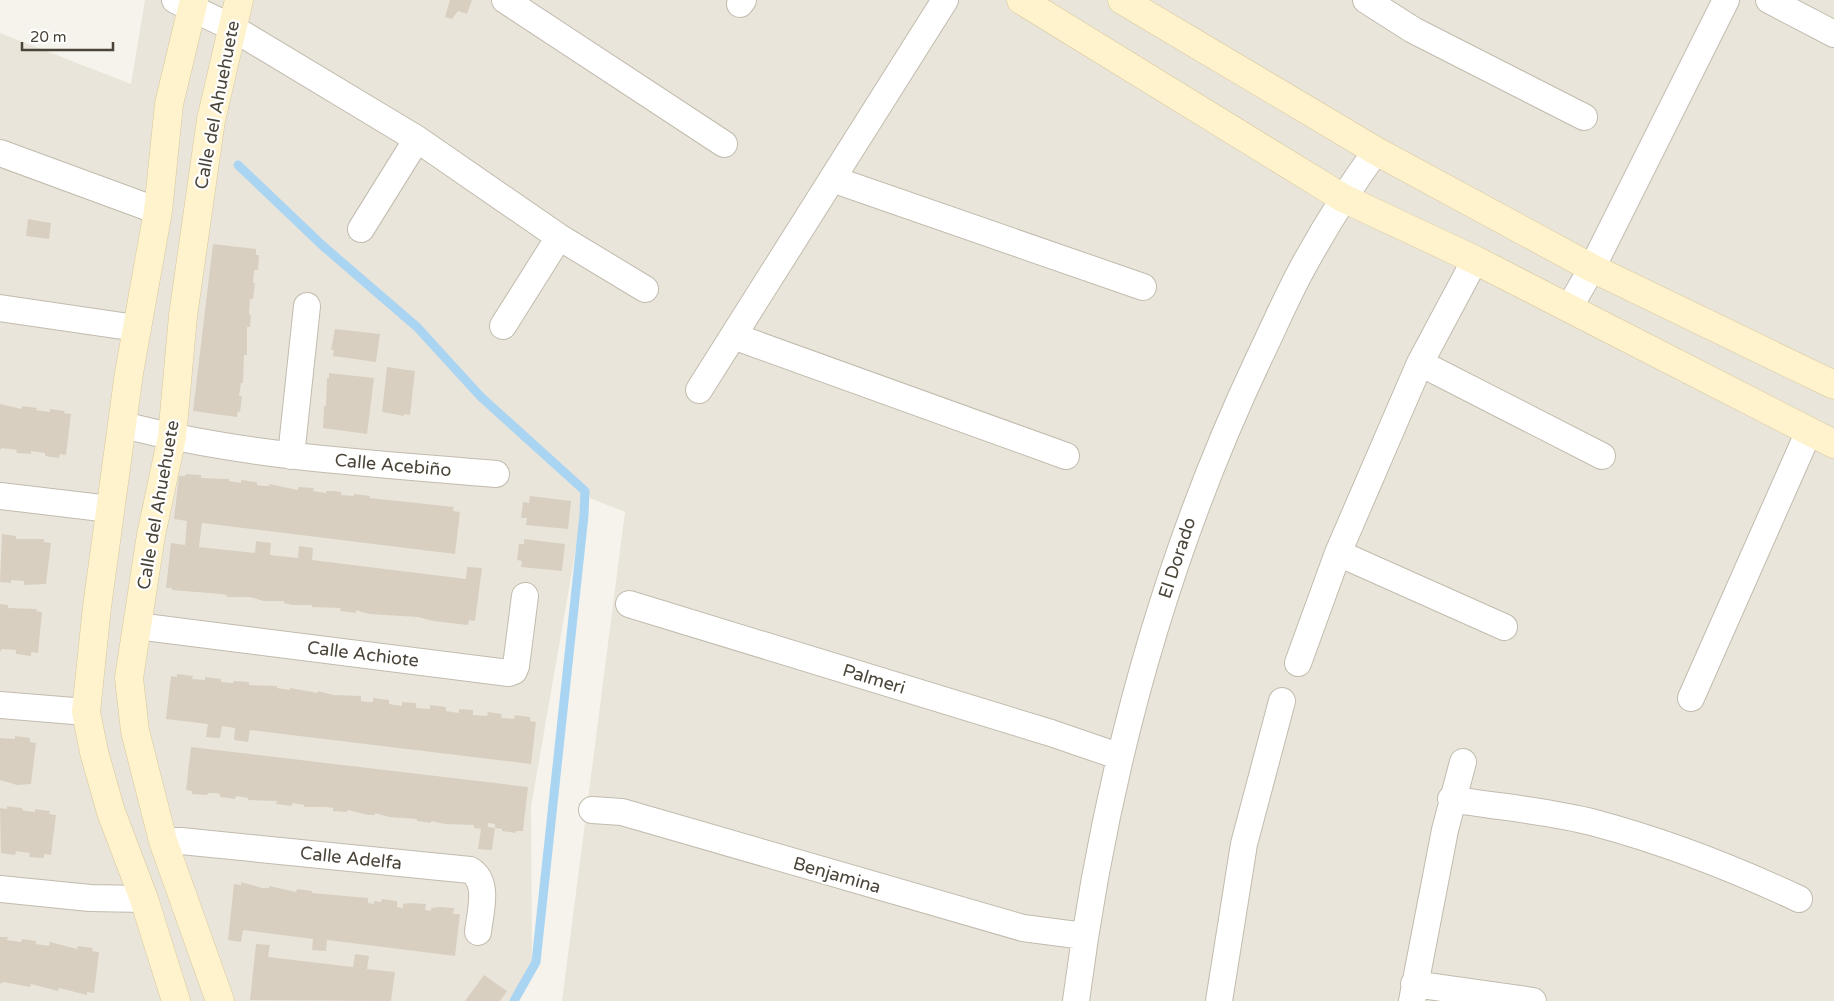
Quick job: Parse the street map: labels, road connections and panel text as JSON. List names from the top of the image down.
{
  "streets": {
    "street": [
      "Calle del Ahuehuete",
      "Calle Acebiño",
      "El Dorado",
      "Calle Achiote",
      "Palmeri",
      "Calle Adelfa",
      "Benjamina"
    ]
  },
  "crossings": [
    ["Calle del Ahuehuete", "Calle Acebiño"],
    ["Calle del Ahuehuete", "Calle Achiote"],
    ["Calle del Ahuehuete", "Calle Adelfa"],
    ["El Dorado", "Palmeri"],
    ["El Dorado", "Benjamina"]
  ],
  "scale_bar": "20 m"
}
